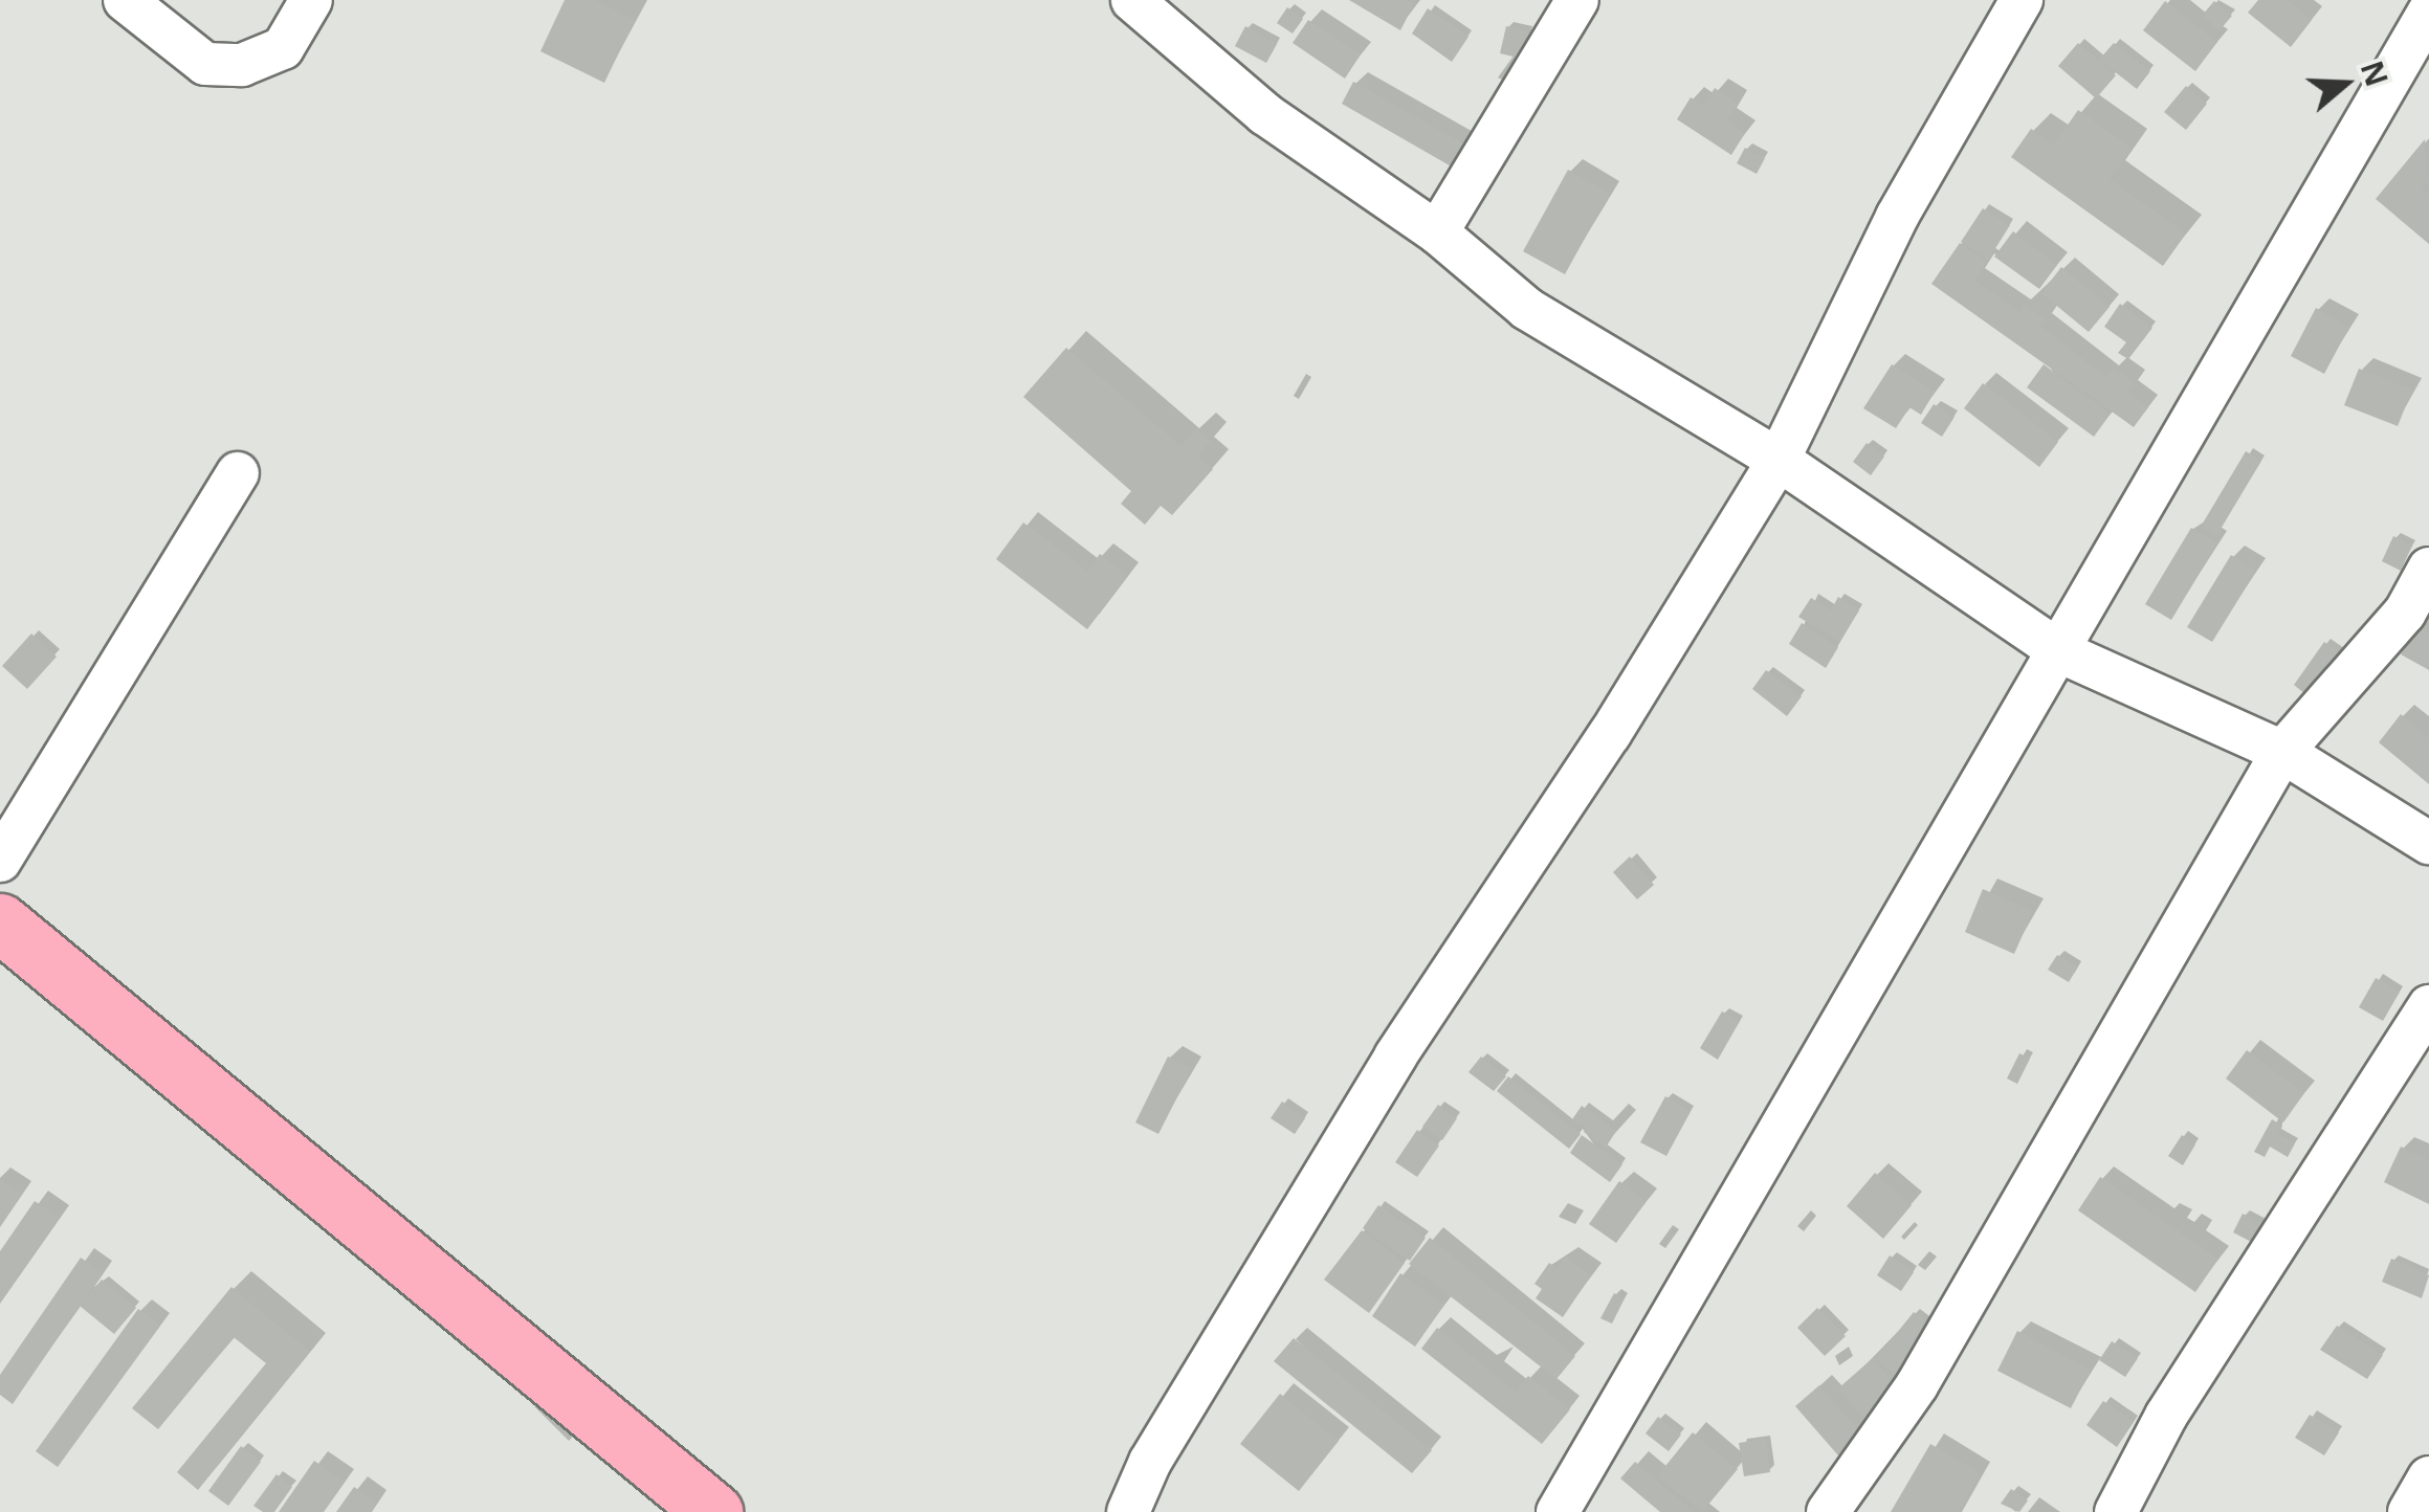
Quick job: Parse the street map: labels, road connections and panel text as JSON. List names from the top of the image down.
{
  "north": "right"
}
